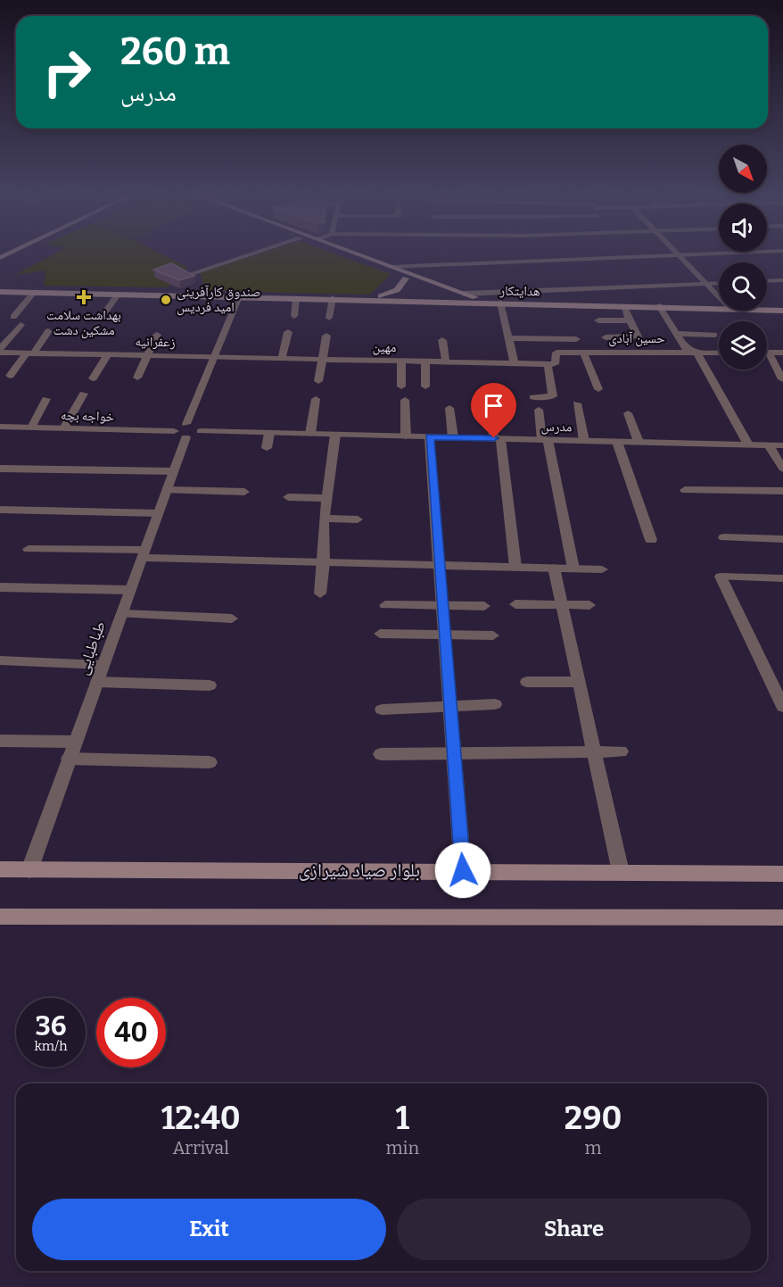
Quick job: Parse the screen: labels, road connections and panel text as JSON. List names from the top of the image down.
{
  "streets": {
    "main road": ["هدایتکار", "بلوار صیاد شیرازی"],
    "street": [
      "حسین آبادی",
      "زعفرانیه",
      "مهین",
      "خواجه بچه",
      "مدرس",
      "طباطبایی"
    ]
  },
  "crossings": [
    ["هدایتکار", "طباطبایی"],
    ["حسین آبادی", "مهین"],
    ["زعفرانیه", "مهین"],
    ["زعفرانیه", "طباطبایی"],
    ["مهین", "طباطبایی"],
    ["خواجه بچه", "مدرس"],
    ["خواجه بچه", "طباطبایی"],
    ["مدرس", "طباطبایی"],
    ["طباطبایی", "بلوار صیاد شیرازی"]
  ],
  "places": {
    "health": ["بهداشت سلامت مشکین دشت"],
    "other": ["صندوق کارآفرینی امید فردیس"]
  },
  "north": "bottom right",
  "page": {
    "turn": ["260 m", "مدرس"],
    "speed": "36 km/h",
    "limit": "40",
    "eta": [
      "12:40",
      "Arrival",
      "1",
      "min",
      "290",
      "m"
    ],
    "buttons": ["Exit", "Share"]
  }
}
